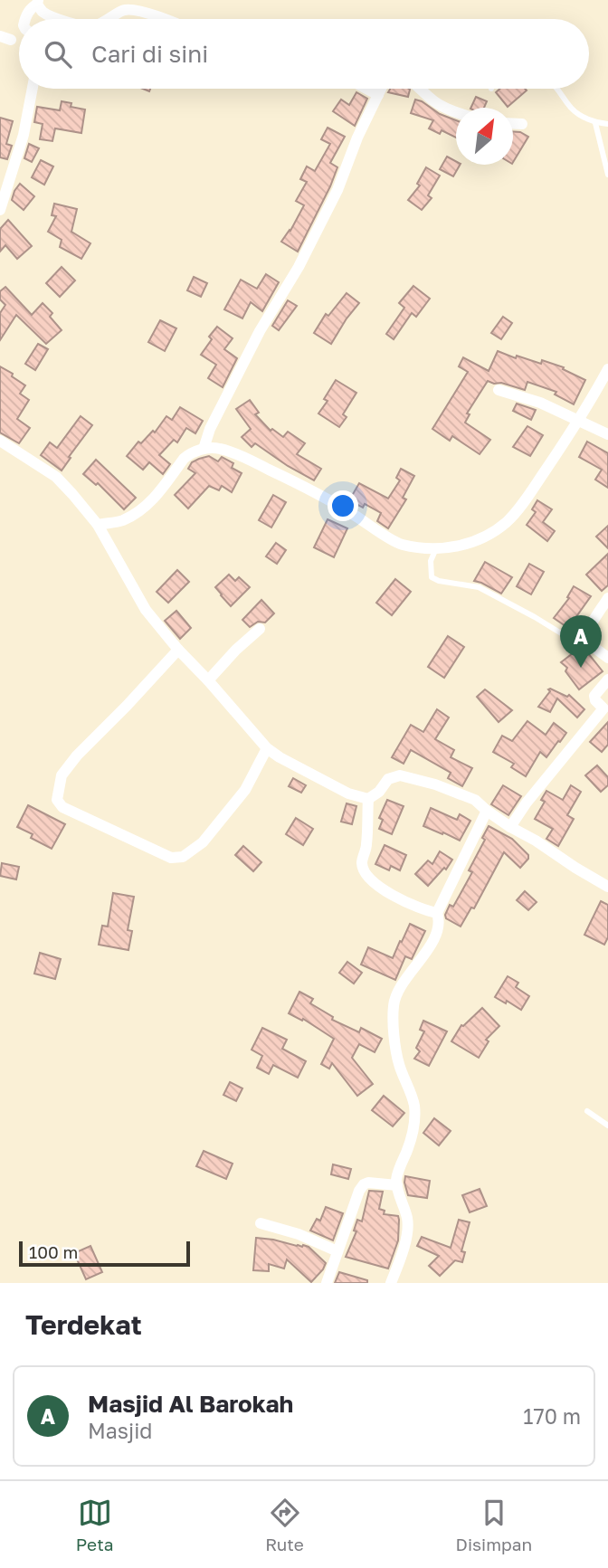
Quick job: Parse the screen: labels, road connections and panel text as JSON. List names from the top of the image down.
{
  "scale_bar": "100 m",
  "north": "top right",
  "page": {
    "search": "Cari di sini",
    "pins": "A",
    "scale": "100 m",
    "heading": "Terdekat",
    "list": [
      {
        "mark": "A",
        "name": "Masjid Al Barokah",
        "note": "Masjid",
        "value": "170 m"
      }
    ],
    "nav": ["Peta", "Rute", "Disimpan"]
  }
}
